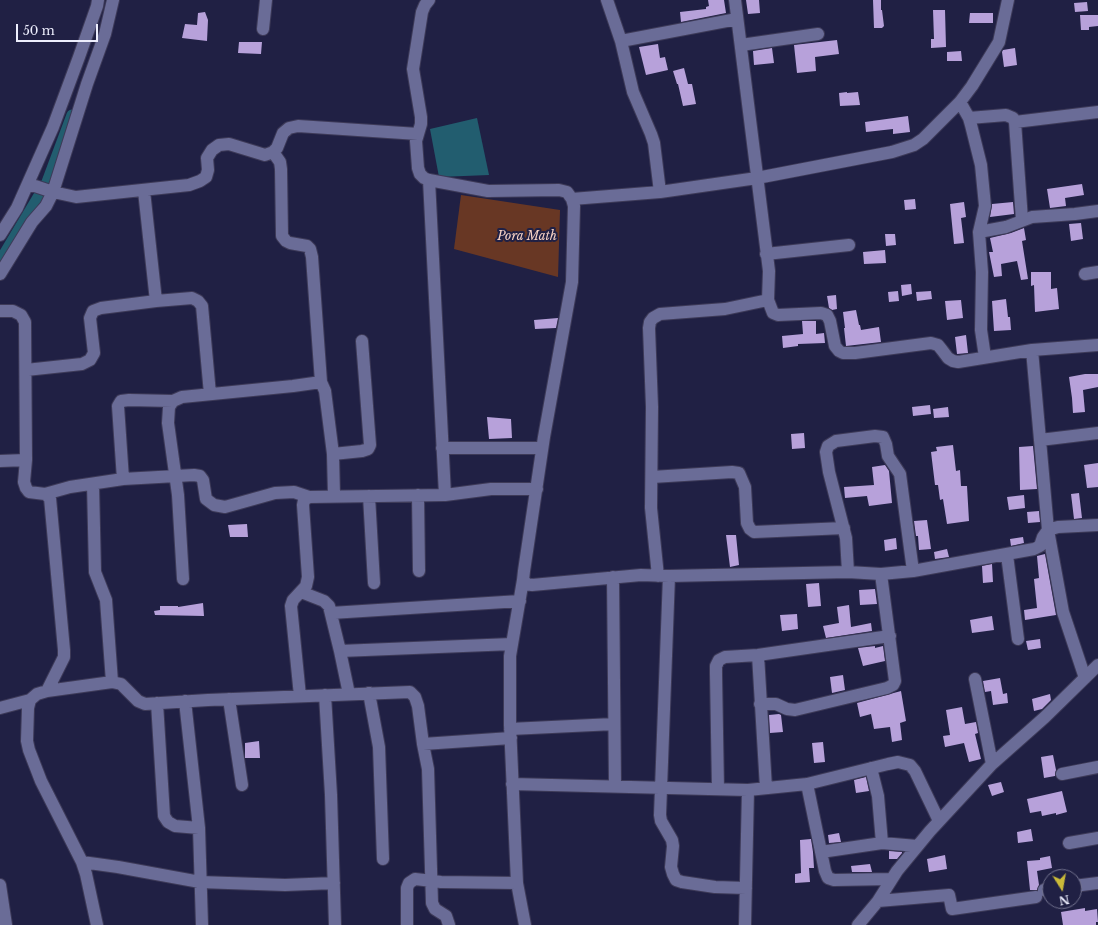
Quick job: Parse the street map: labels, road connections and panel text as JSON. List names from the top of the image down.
{
  "parks": ["Pora Math"],
  "scale_bar": "50 m",
  "north": "bottom"
}
